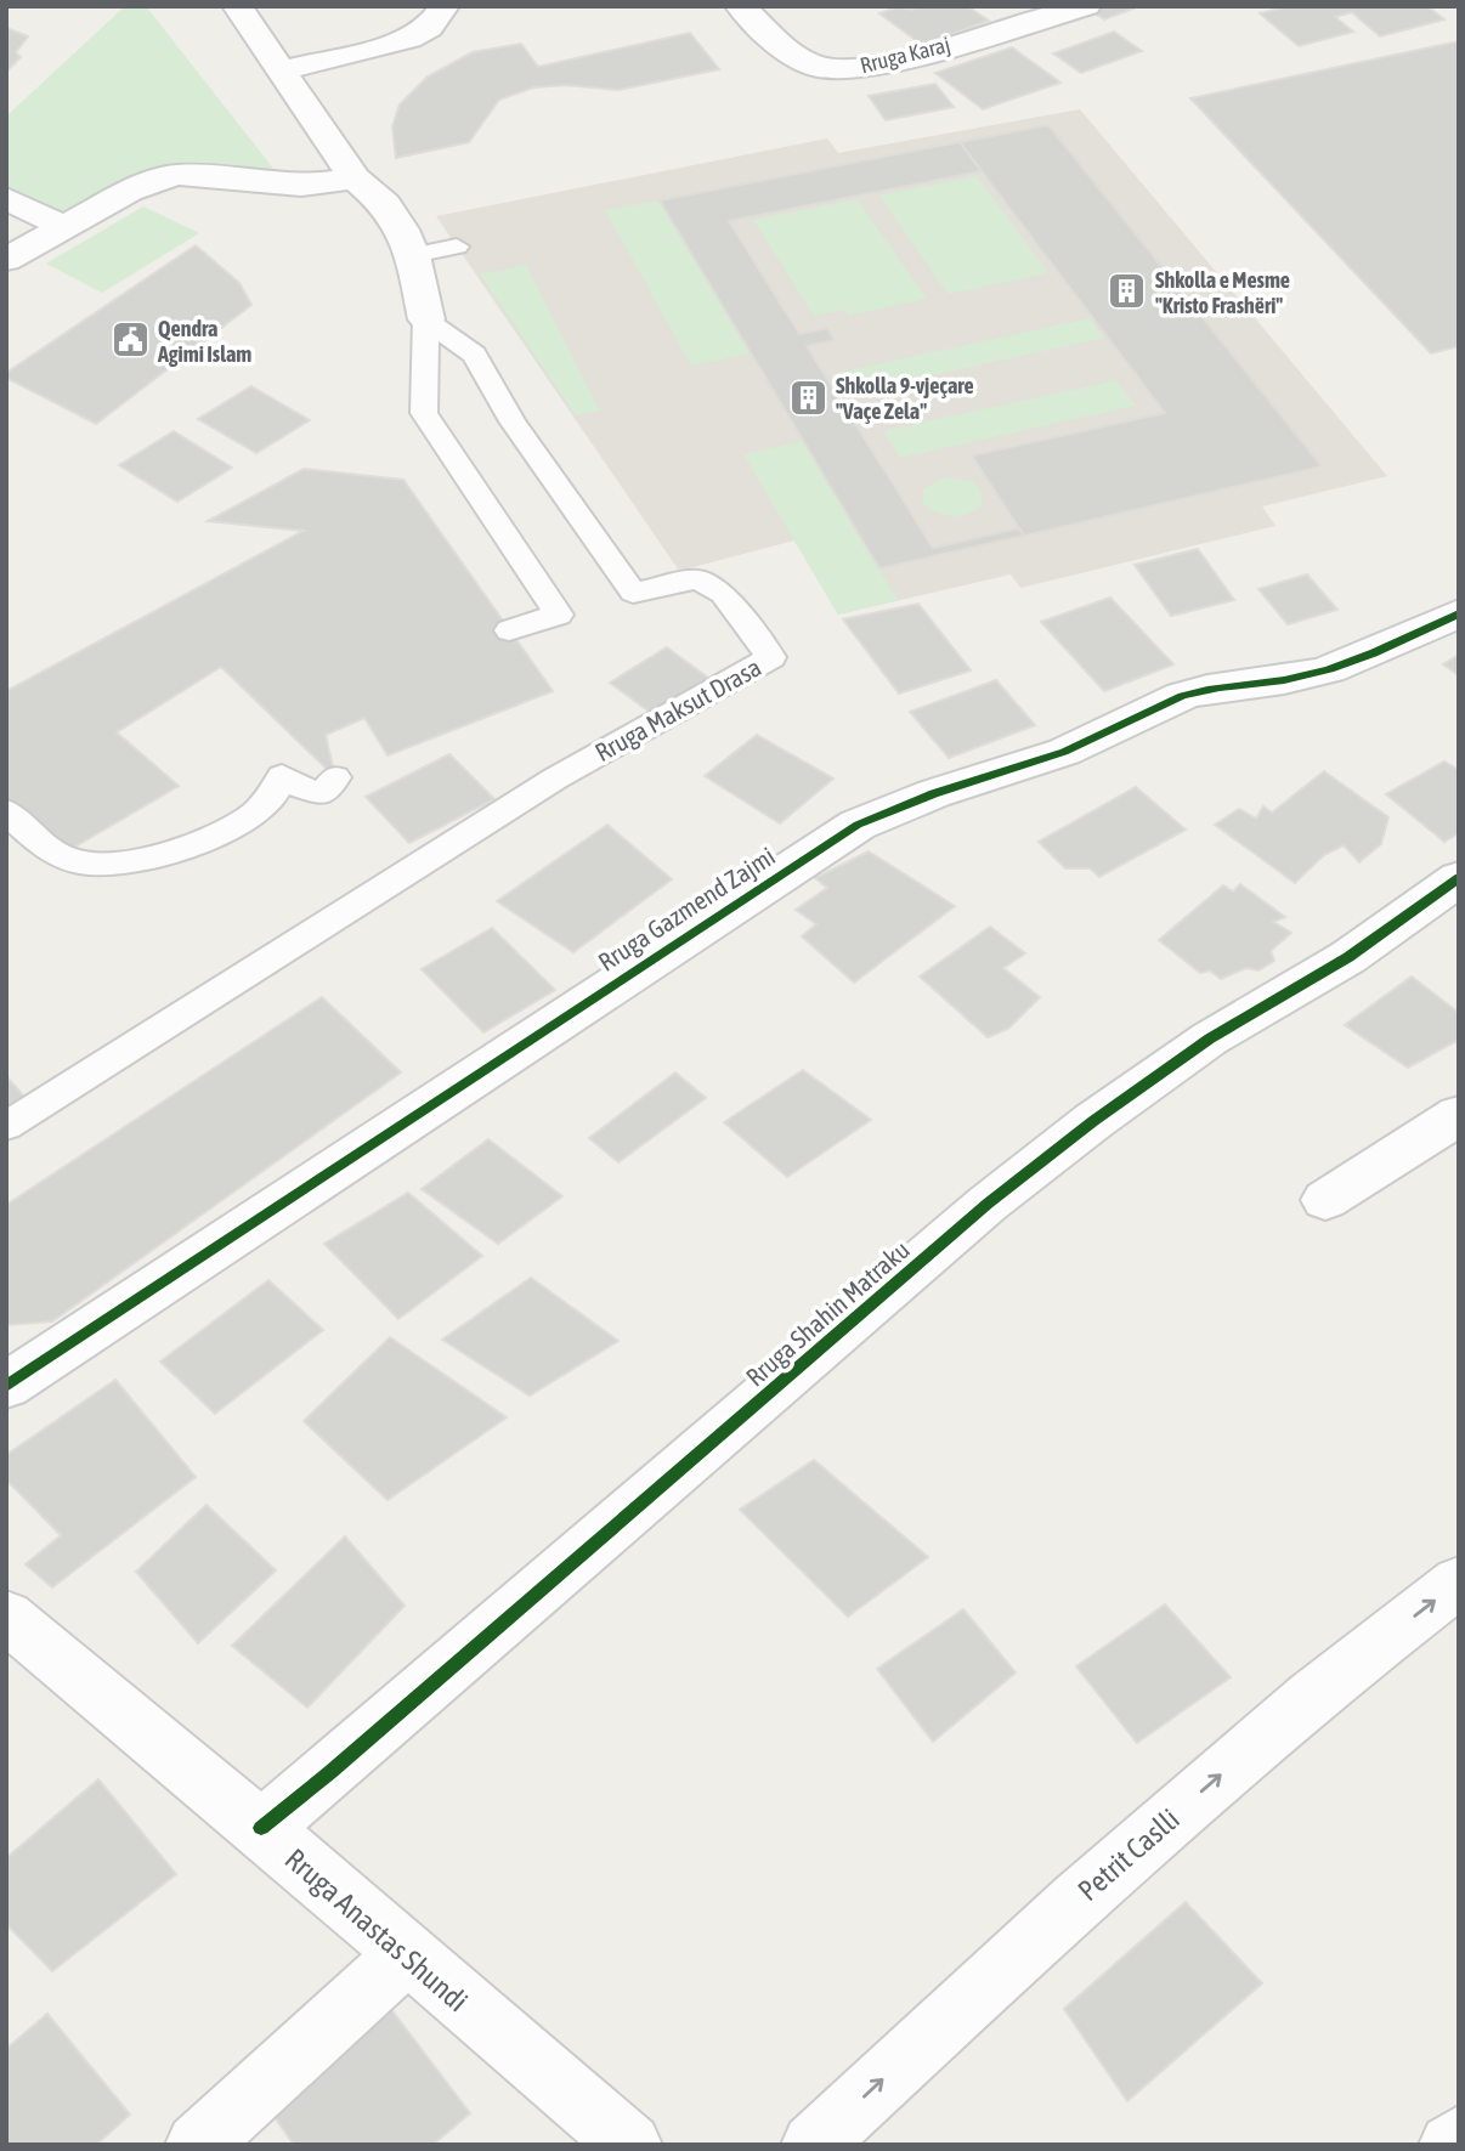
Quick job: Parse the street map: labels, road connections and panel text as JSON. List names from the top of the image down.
{
  "streets": {
    "street": [
      "Rruga Karaj",
      "Rruga Gazmend Zajmi",
      "Rruga Shahin Matraku",
      "Petrit Caslli",
      "Rruga Anastas Shundi"
    ],
    "lane": ["Rruga Maksut Drasa"]
  },
  "crossings": [
    ["Rruga Shahin Matraku", "Rruga Anastas Shundi"]
  ],
  "one_way": ["Petrit Caslli"],
  "places": {
    "building": ["Shkolla e Mesme \"Kristo Frashëri\"", "Shkolla 9-vjeçare \"Vaçe Zela\""],
    "public building": ["Qendra Agimi Islam"]
  }
}
